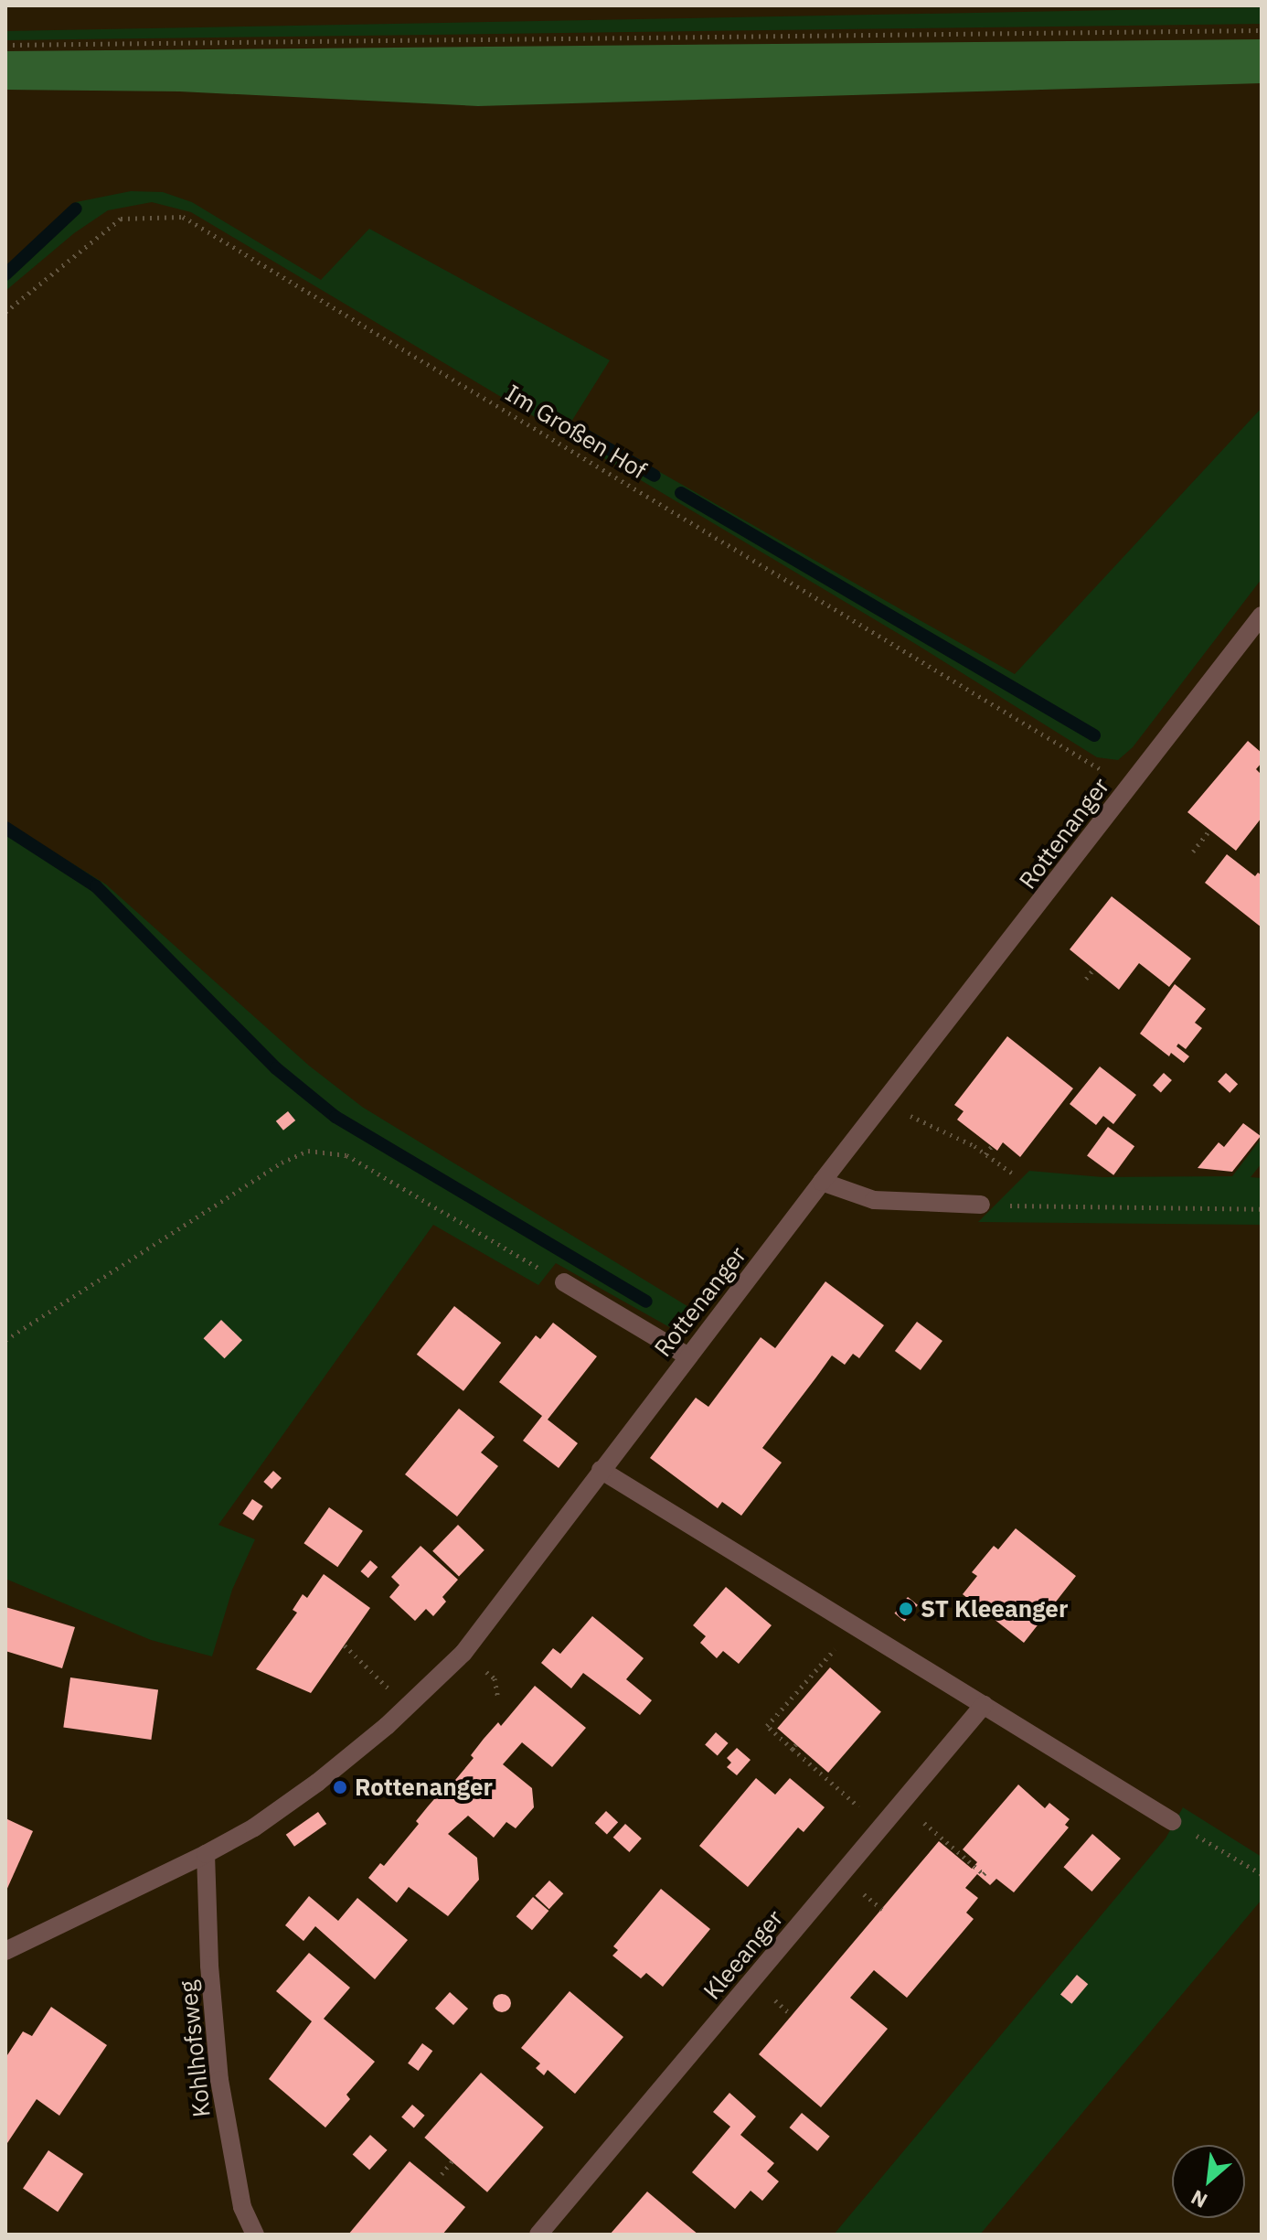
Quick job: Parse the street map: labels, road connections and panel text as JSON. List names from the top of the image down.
{
  "streets": {
    "street": ["Rottenanger", "Kleeanger", "Kohlhofsweg"],
    "path": ["Im Großen Hof"]
  },
  "crossings": [
    ["Im Großen Hof", "Rottenanger"],
    ["Rottenanger", "Kohlhofsweg"]
  ],
  "places": ["ST Kleeanger", "Rottenanger"],
  "north": "bottom left"
}
